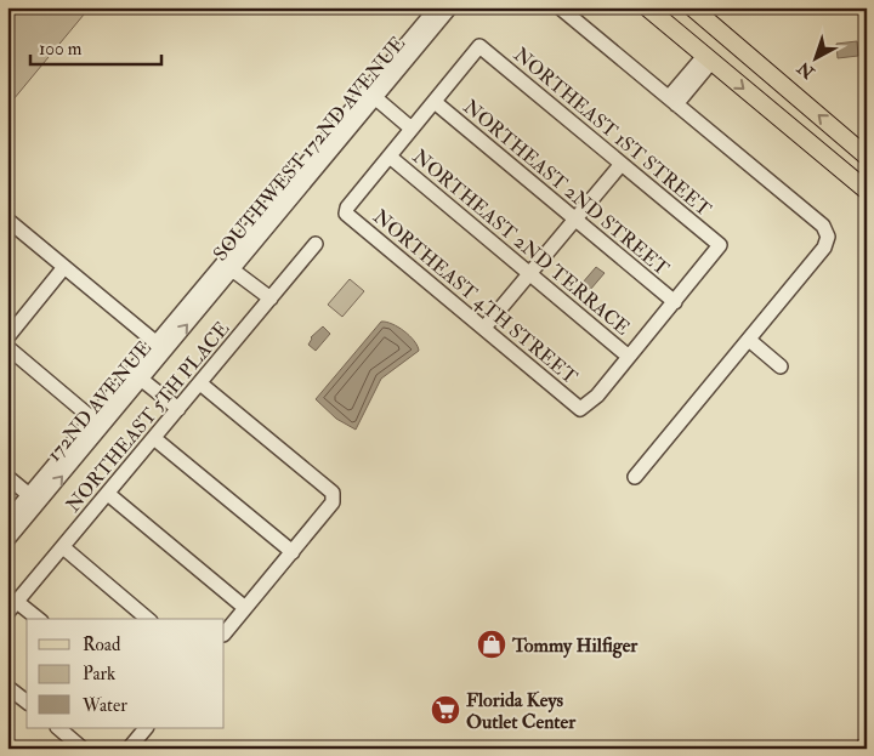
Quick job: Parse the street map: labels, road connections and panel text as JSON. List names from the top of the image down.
{
  "streets": {
    "street": [
      "NORTHEAST 1ST STREET",
      "SOUTHWEST 172ND AVENUE",
      "NORTHEAST 2ND STREET",
      "NORTHEAST 2ND TERRACE",
      "NORTHEAST 4TH STREET",
      "172ND AVENUE",
      "NORTHEAST 5TH PLACE"
    ]
  },
  "crossings": [
    ["NORTHEAST 1ST STREET", "NORTHEAST 2ND STREET"],
    ["SOUTHWEST 172ND AVENUE", "172ND AVENUE"],
    ["NORTHEAST 2ND TERRACE", "NORTHEAST 4TH STREET"]
  ],
  "places": {
    "shop": ["Tommy Hilfiger"],
    "supermarket": ["Florida Keys Outlet Center"]
  },
  "legend": ["Road", "Park", "Water"],
  "scale_bar": "100 m",
  "north": "bottom left"
}
